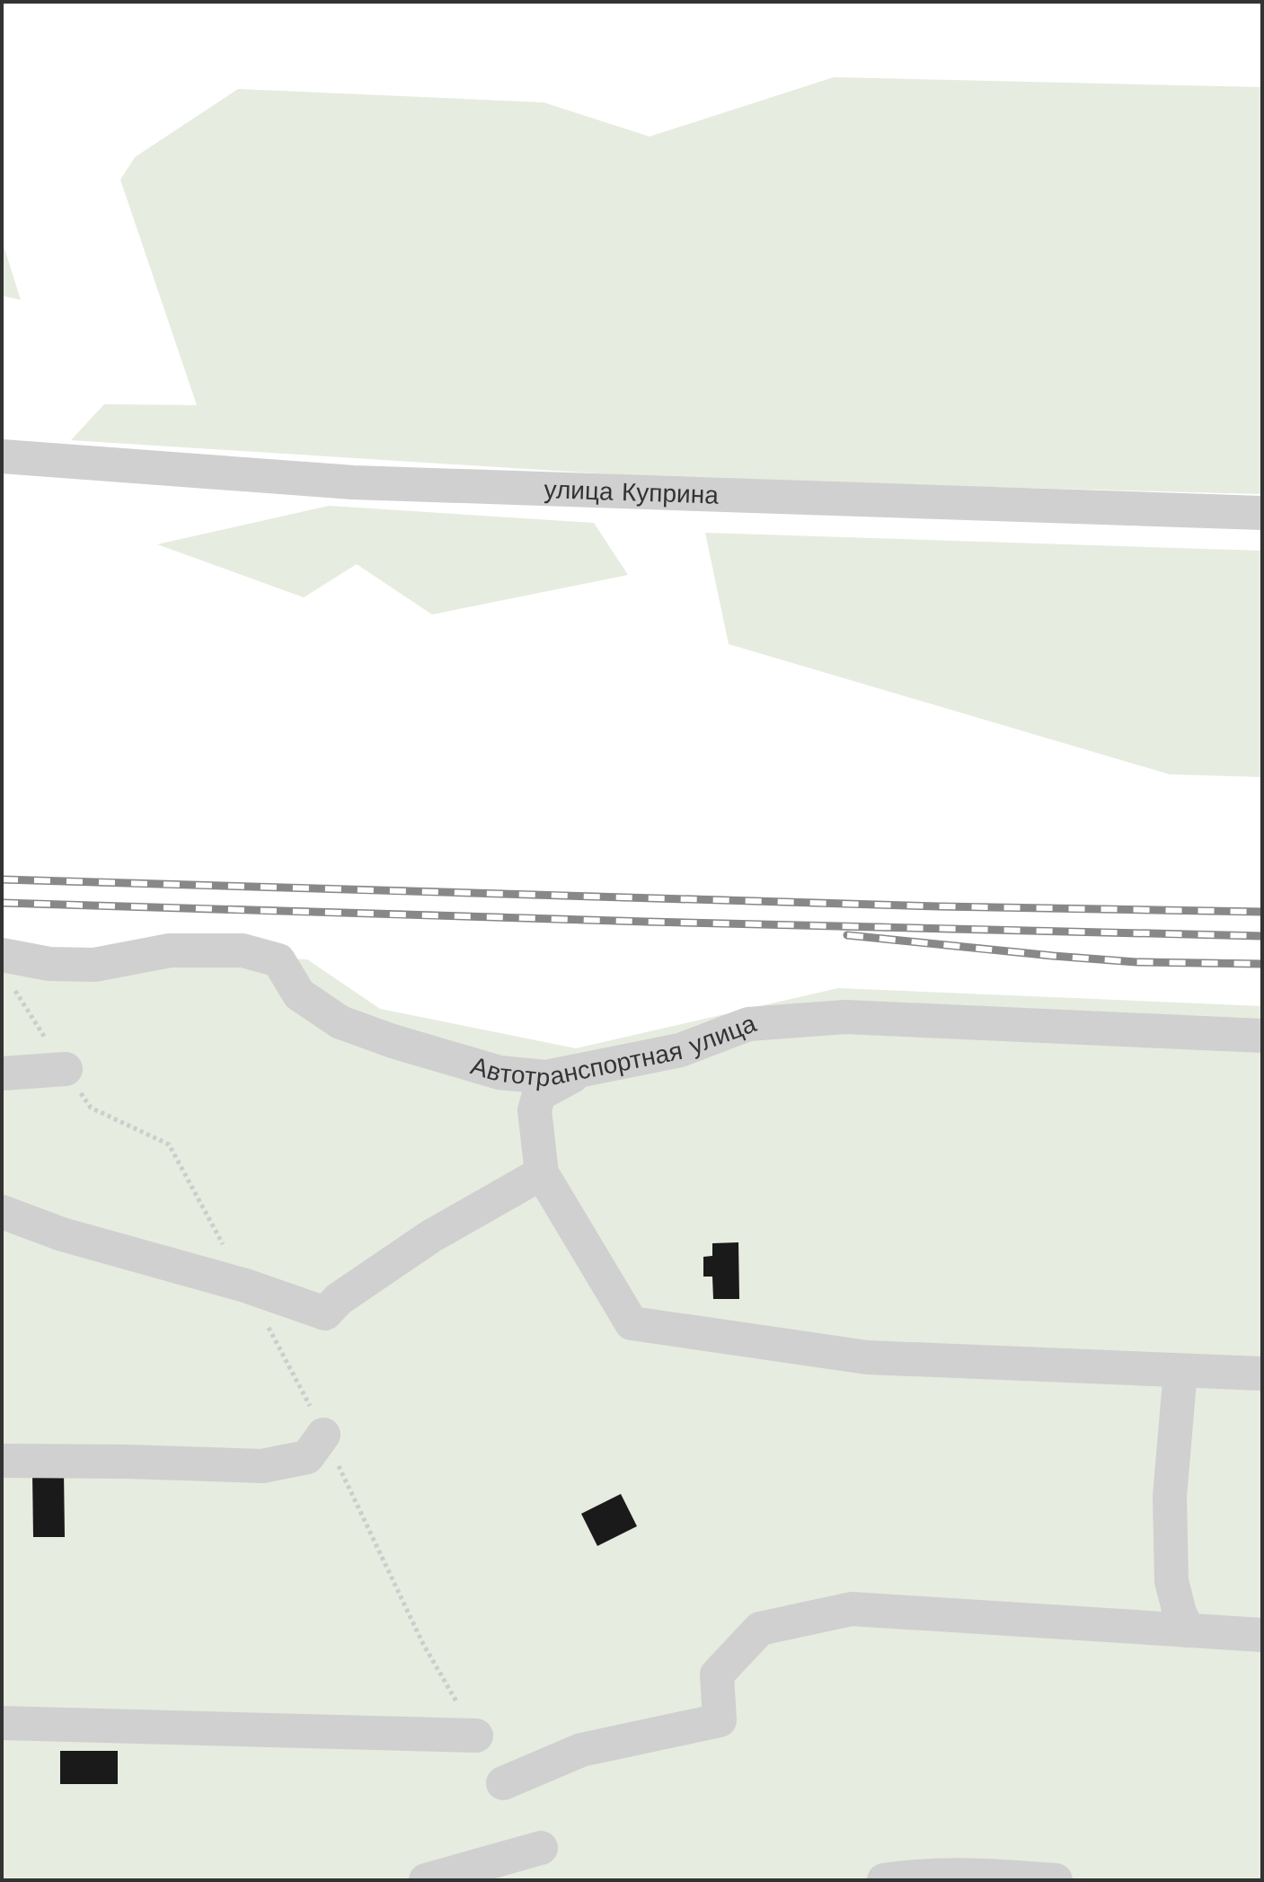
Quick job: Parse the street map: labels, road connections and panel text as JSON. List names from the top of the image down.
{
  "streets": {
    "street": ["улица Куприна", "Автотранспортная улица"]
  }
}
